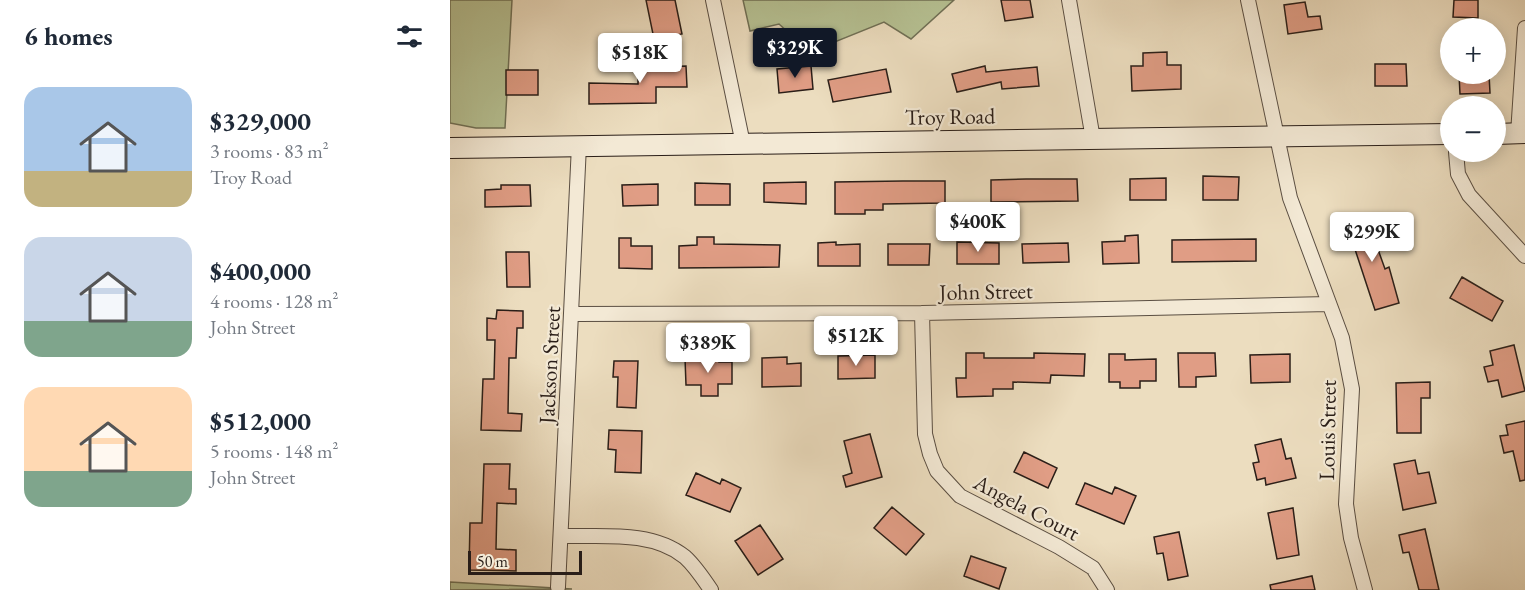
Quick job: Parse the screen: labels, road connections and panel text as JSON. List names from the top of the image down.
{
  "streets": {
    "street": [
      "Troy Road",
      "John Street",
      "Jackson Street",
      "Louis Street",
      "Angela Court"
    ]
  },
  "crossings": [
    ["Troy Road", "Jackson Street"],
    ["Troy Road", "Louis Street"],
    ["John Street", "Jackson Street"],
    ["John Street", "Louis Street"],
    ["John Street", "Angela Court"]
  ],
  "scale_bar": "50 m",
  "page": {
    "heading": "6 homes",
    "map_buttons": ["+", "−"],
    "price": [
      "$329K",
      "$518K",
      "$400K",
      "$299K",
      "$512K",
      "$389K"
    ],
    "list": [
      {
        "name": "$329,000",
        "note": "3 rooms · 83 m² · Troy Road"
      },
      {
        "name": "$400,000",
        "note": "4 rooms · 128 m² · John Street"
      },
      {
        "name": "$512,000",
        "note": "5 rooms · 148 m² · John Street"
      }
    ],
    "scale": "50 m"
  }
}
